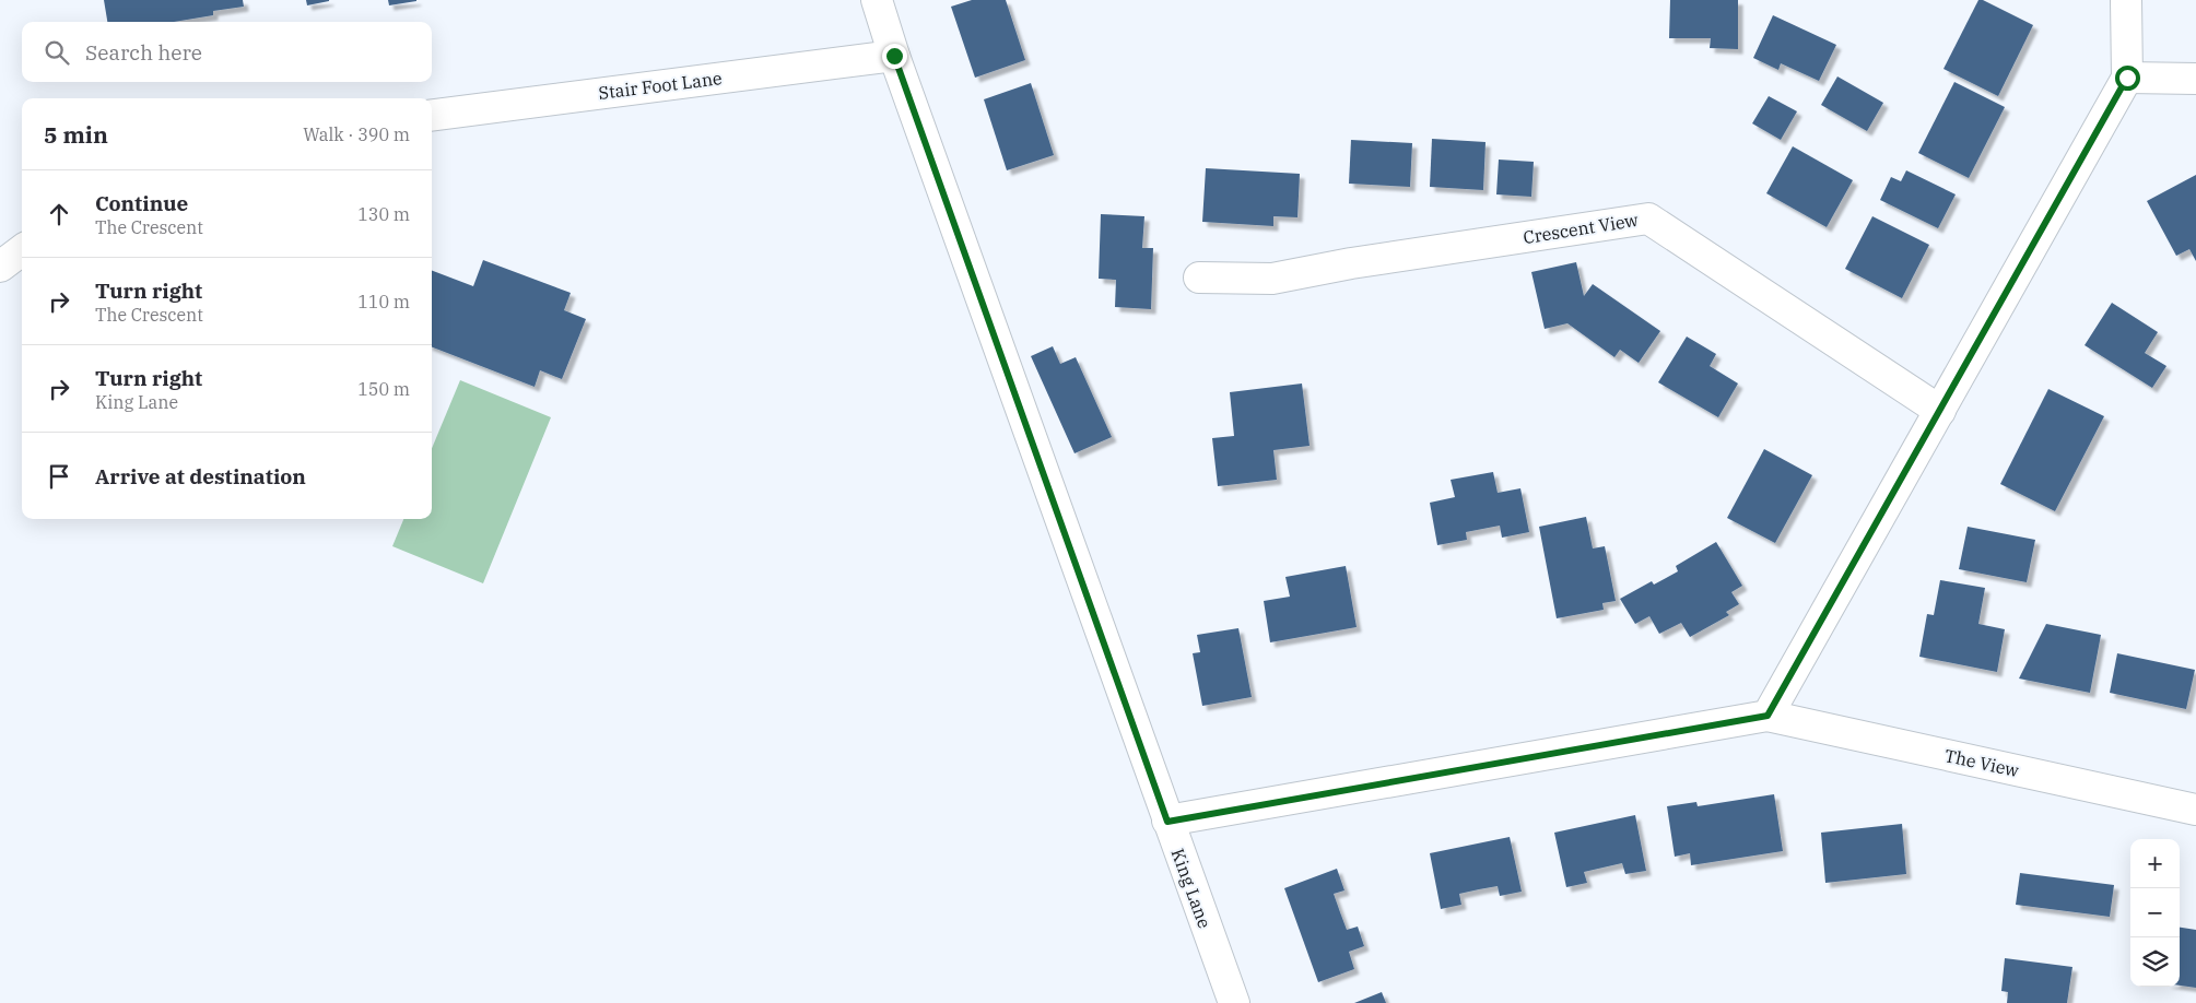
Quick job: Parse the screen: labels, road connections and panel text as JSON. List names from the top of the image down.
{
  "streets": {
    "street": [
      "Stair Foot Lane",
      "Crescent View",
      "The View",
      "King Lane"
    ]
  },
  "crossings": [
    ["Stair Foot Lane", "King Lane"]
  ],
  "page": {
    "search": "Search here",
    "heading": ["5 min", "Walk · 390 m"],
    "list": [
      ["Continue", "The Crescent", "130 m"],
      ["Turn right", "The Crescent", "110 m"],
      ["Turn right", "King Lane", "150 m"],
      "Arrive at destination"
    ],
    "map_buttons": ["+", "−"]
  }
}
